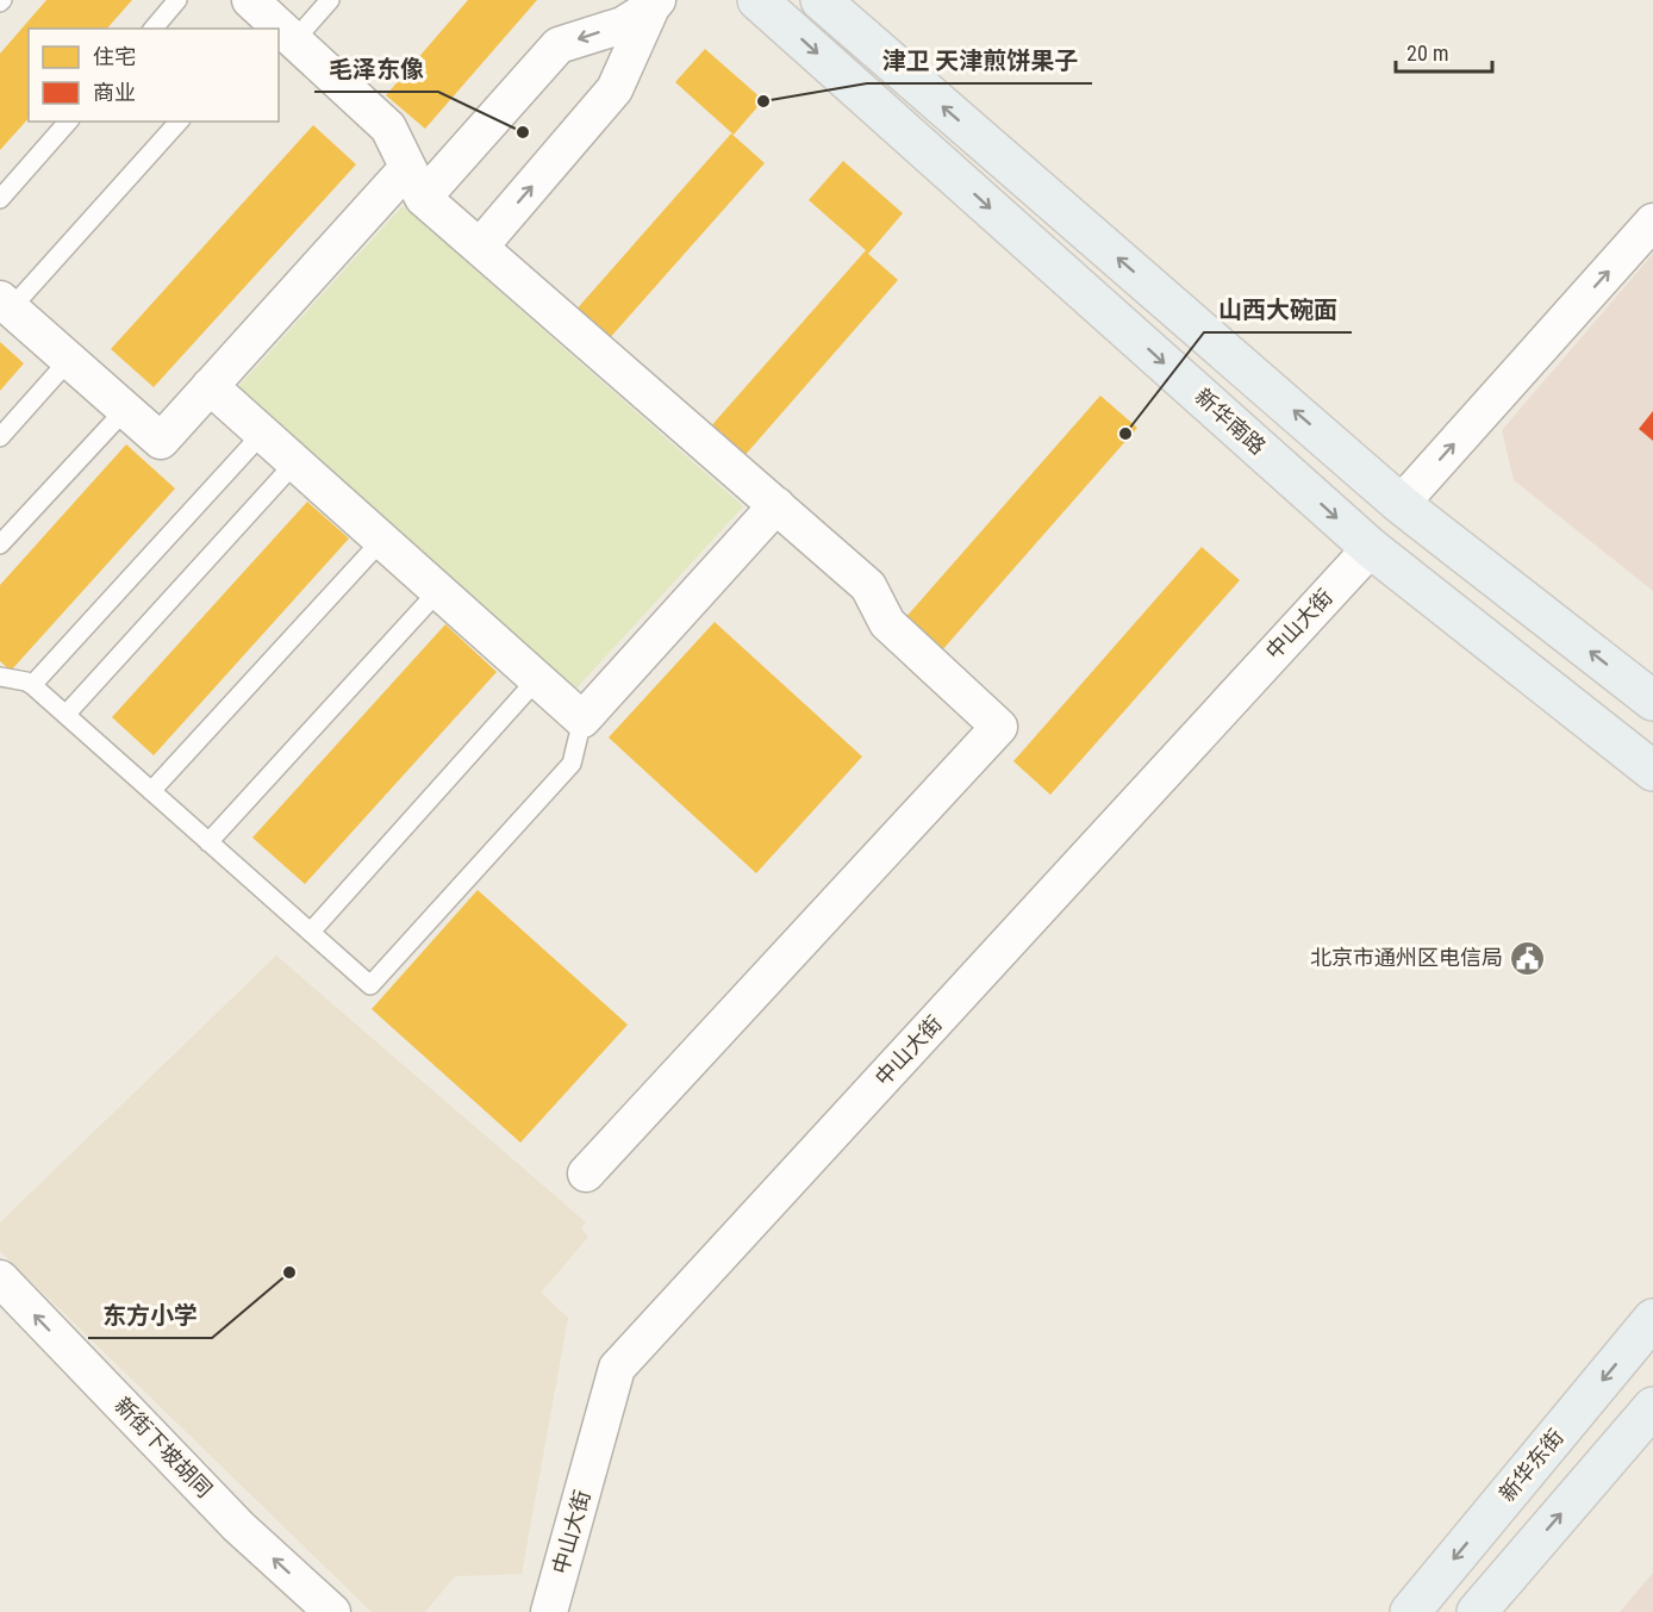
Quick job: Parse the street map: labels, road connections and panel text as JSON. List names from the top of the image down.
{
  "streets": {
    "main road": ["新华南路", "新华东街"],
    "street": ["中山大街", "新街下坡胡同"]
  },
  "crossings": [
    ["新华南路", "中山大街"]
  ],
  "one_way": ["新街下坡胡同"],
  "places": {
    "other": [
      "津卫 天津煎饼果子",
      "毛泽东像",
      "山西大碗面",
      "东方小学"
    ],
    "public building": ["北京市通州区电信局"]
  },
  "legend": ["住宅", "商业"],
  "scale_bar": "20 m"
}
